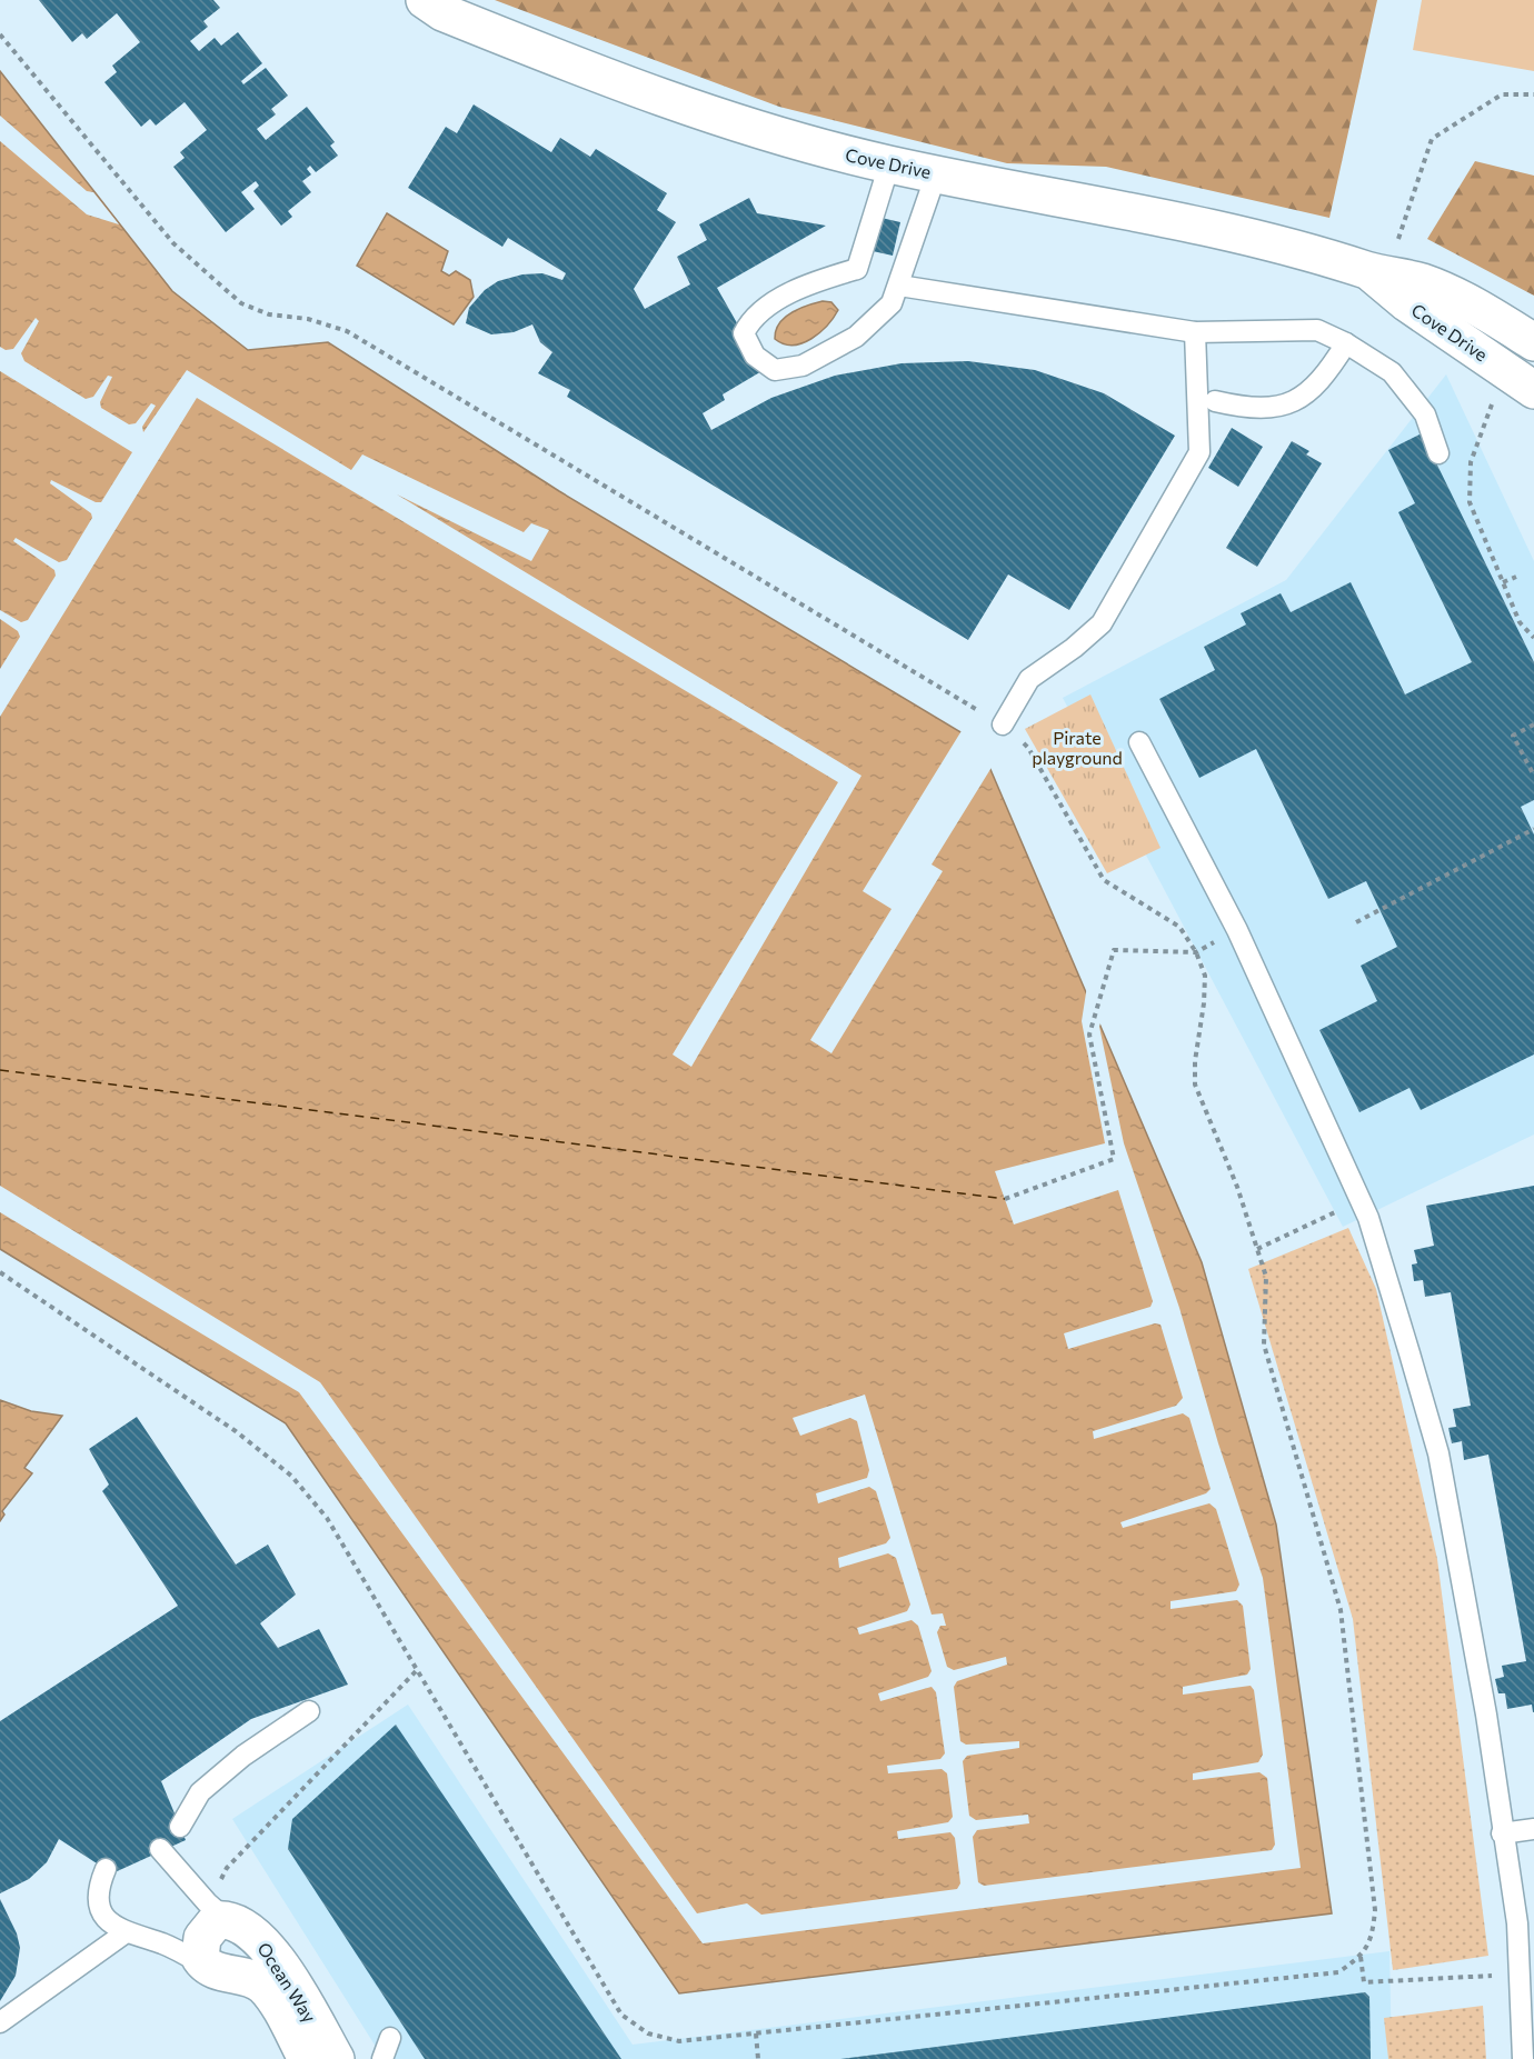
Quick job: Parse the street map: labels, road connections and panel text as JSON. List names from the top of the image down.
{
  "streets": {
    "street": ["Cove Drive", "Ocean Way"]
  },
  "parks": ["Pirate playground"]
}
